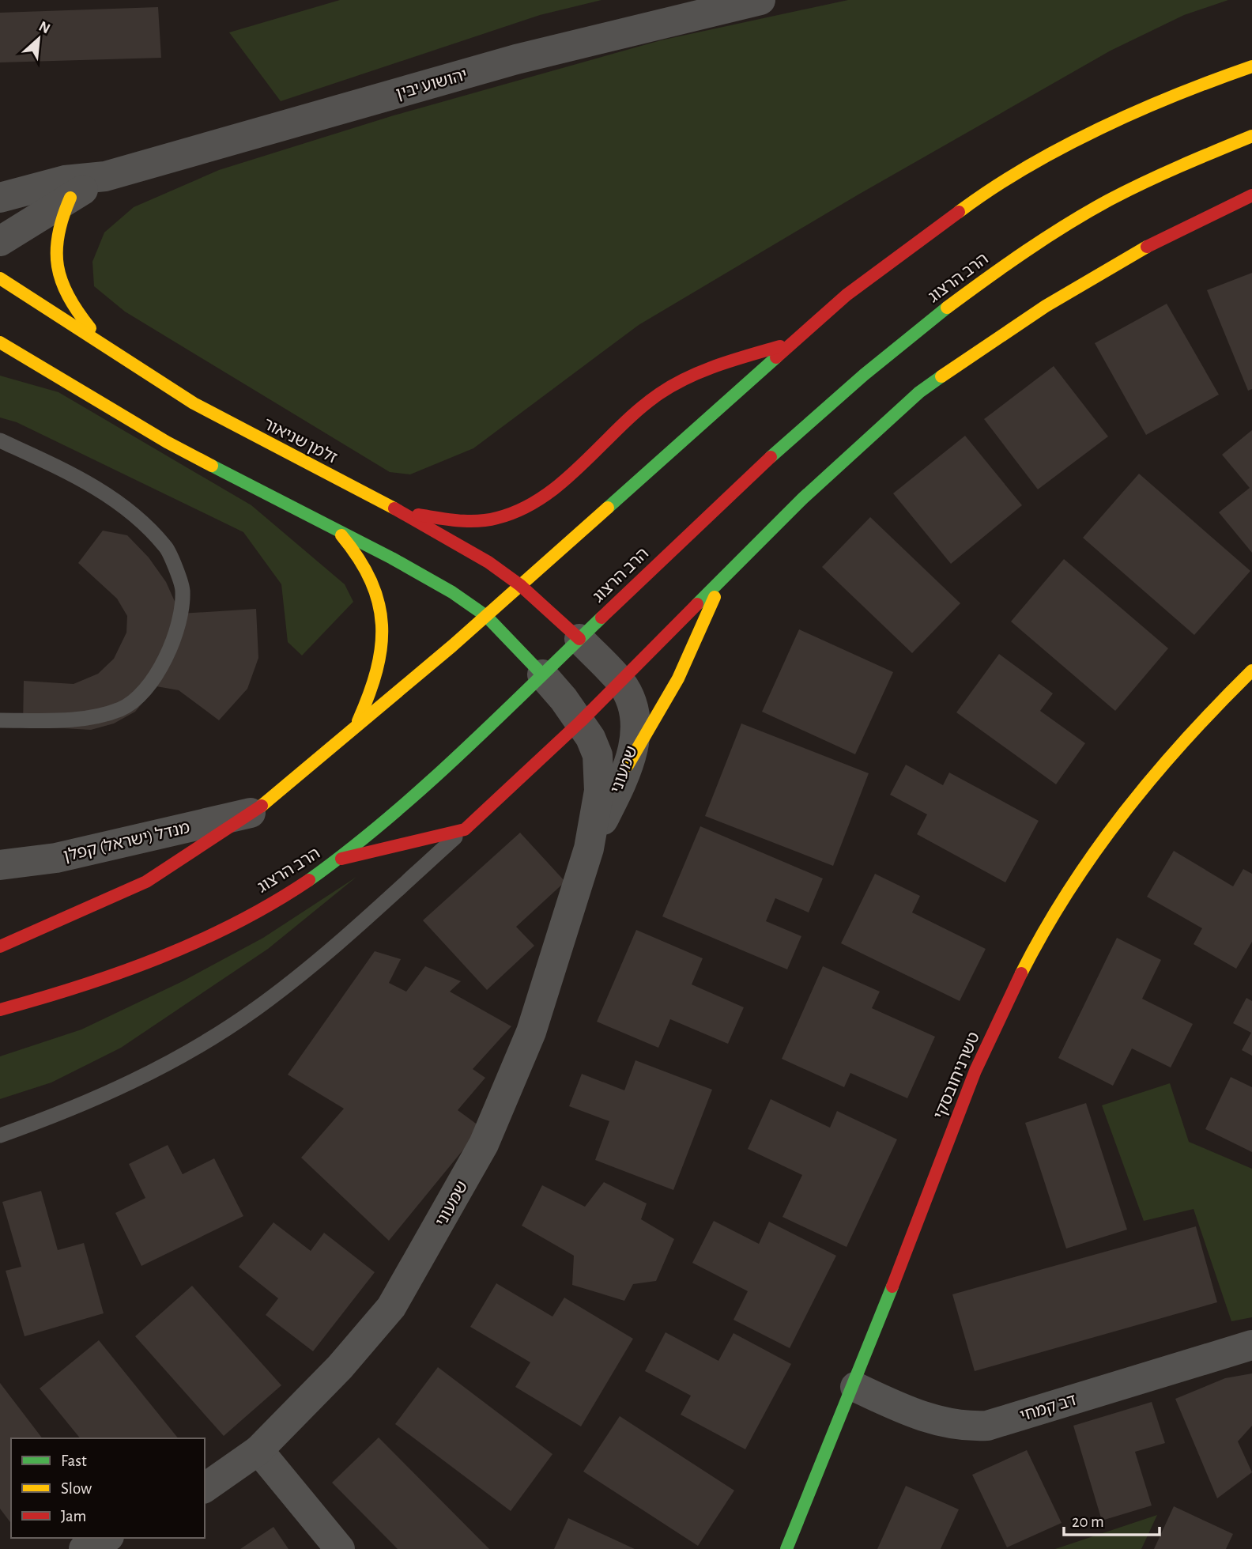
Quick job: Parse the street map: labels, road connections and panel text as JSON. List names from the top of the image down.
{
  "streets": {
    "main road": ["הרב הרצוג", "זלמן שניאור", "טשרניחובסקי"],
    "street": [
      "יהושוע יבין",
      "שמעוני",
      "מנדל (ישראל) קפלן",
      "דב קמחי"
    ]
  },
  "crossings": [
    ["הרב הרצוג", "זלמן שניאור"],
    ["הרב הרצוג", "שמעוני"],
    ["זלמן שניאור", "שמעוני"],
    ["טשרניחובסקי", "דב קמחי"]
  ],
  "legend": ["Fast", "Slow", "Jam"],
  "scale_bar": "20 m",
  "north": "top right"
}
